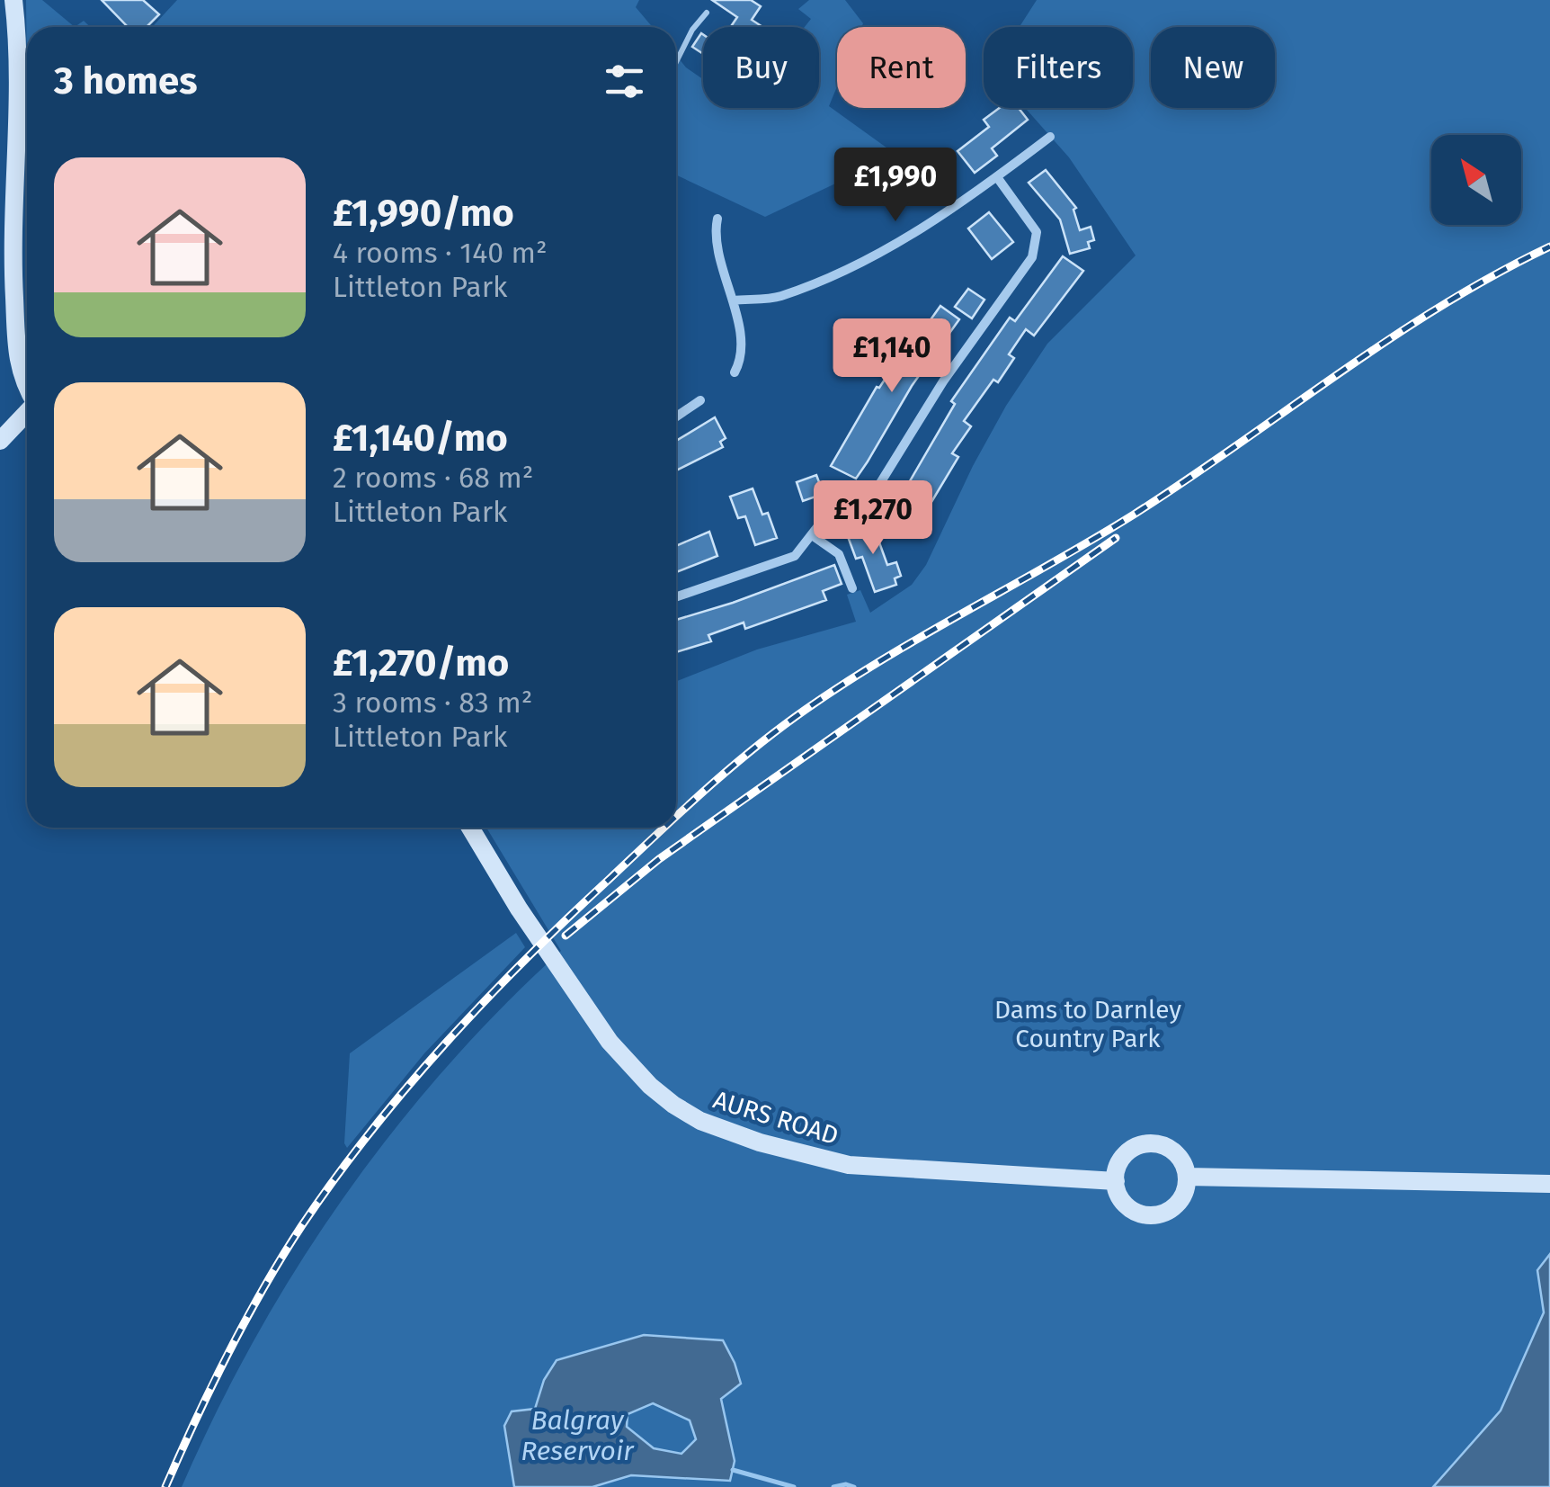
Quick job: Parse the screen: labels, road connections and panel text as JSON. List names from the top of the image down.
{
  "streets": {
    "street": ["AURS ROAD"]
  },
  "water": ["Balgray Reservoir"],
  "parks": ["Dams to Darnley Country Park"],
  "north": "top left",
  "page": {
    "chip": [
      "Buy",
      "Rent",
      "Filters",
      "New"
    ],
    "heading": "3 homes",
    "list": [
      {
        "name": "£1,990/mo",
        "note": "4 rooms · 140 m² · Littleton Park"
      },
      {
        "name": "£1,140/mo",
        "note": "2 rooms · 68 m² · Littleton Park"
      },
      {
        "name": "£1,270/mo",
        "note": "3 rooms · 83 m² · Littleton Park"
      }
    ],
    "price": ["£1,990", "£1,140", "£1,270"]
  }
}
